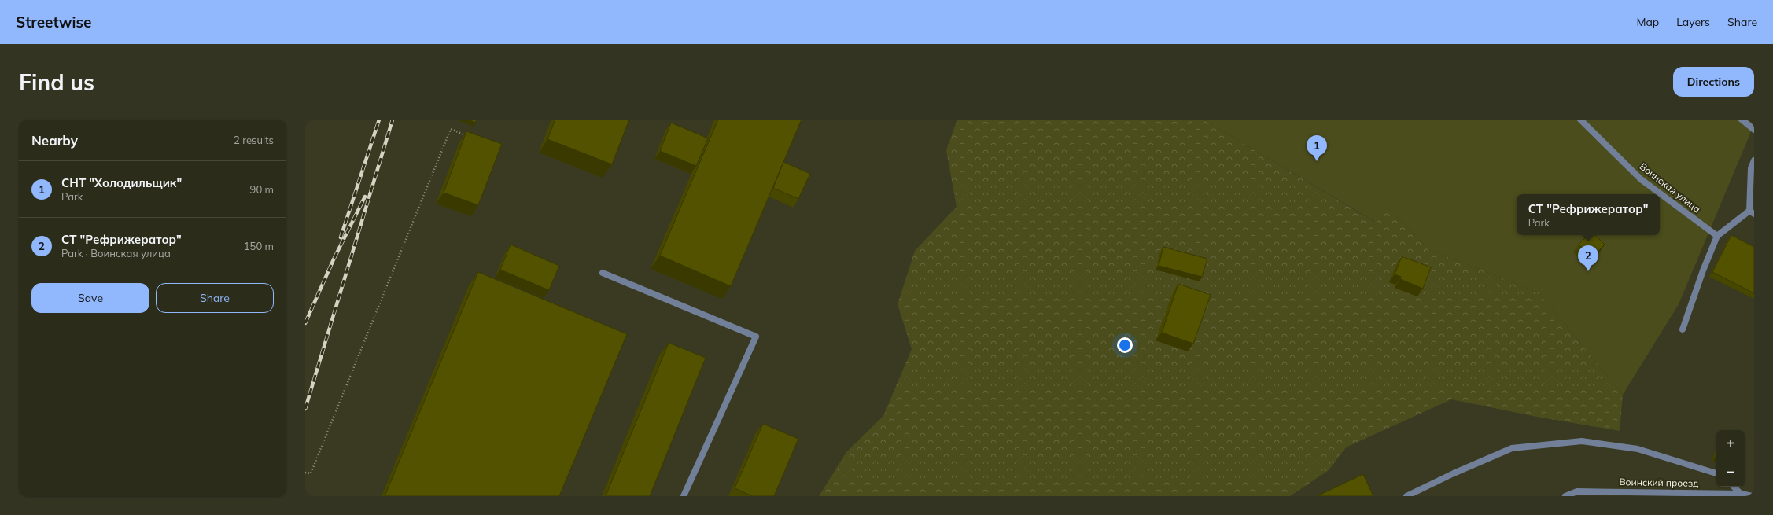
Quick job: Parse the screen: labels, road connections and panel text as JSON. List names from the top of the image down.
{
  "streets": {
    "street": ["Воинская улица", "Воинский проезд"]
  },
  "page": {
    "header": "Streetwise",
    "nav": ["Map", "Layers", "Share"],
    "buttons": [
      "Directions",
      ["Save", "Share"]
    ],
    "title": "Find us",
    "heading": ["Nearby", "2 results"],
    "pins": ["1", "2"],
    "list": [
      {
        "mark": "1",
        "name": "СНТ \"Холодильщик\"",
        "note": "Park",
        "value": "90 m"
      },
      {
        "mark": "2",
        "name": "СТ \"Рефрижератор\"",
        "note": "Park · Воинская улица",
        "value": "150 m"
      }
    ],
    "popup": ["СТ \"Рефрижератор\"", "Park"],
    "map_buttons": ["+", "−"]
  }
}
